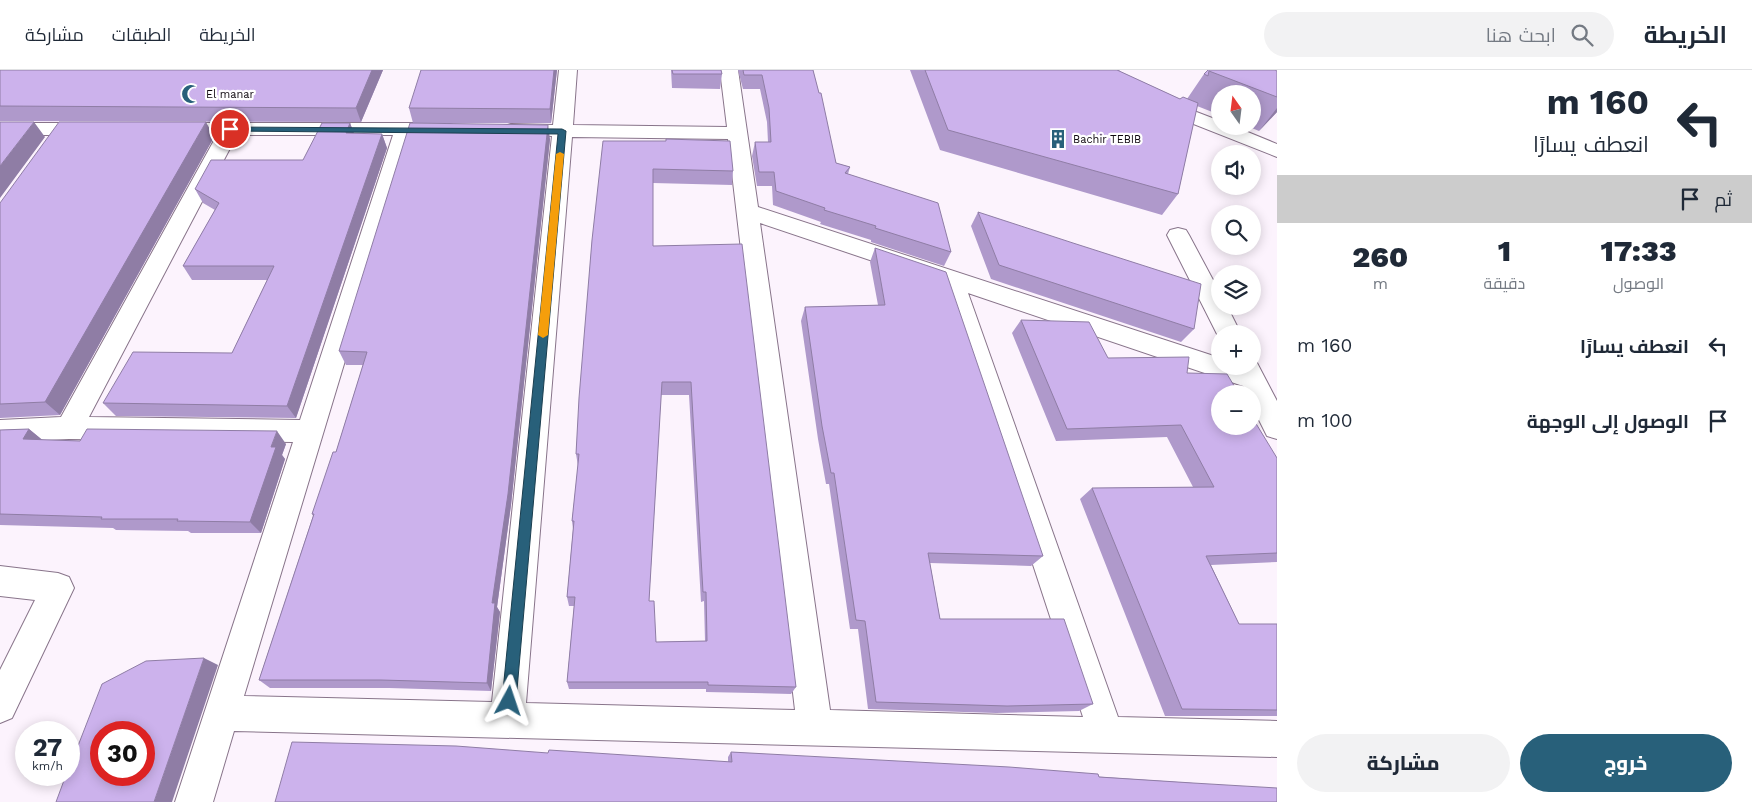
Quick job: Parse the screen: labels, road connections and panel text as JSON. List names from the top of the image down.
{
  "places": {
    "mosque": ["El manar"],
    "building": ["Bachir TEBIB"]
  },
  "north": "top",
  "page": {
    "header": "الخريطة",
    "search": "ابحث هنا",
    "nav": ["الخريطة", "الطبقات", "مشاركة"],
    "turn": ["160 m", "انعطف يسارًا"],
    "map_buttons": ["+", "−"],
    "then": "ثم",
    "eta": [
      "17:33",
      "الوصول",
      "1",
      "دقيقة",
      "260",
      "m"
    ],
    "list": [
      {
        "name": "انعطف يسارًا",
        "value": "160 m"
      },
      {
        "name": "الوصول إلى الوجهة",
        "value": "100 m"
      }
    ],
    "speed": "27 km/h",
    "limit": "30",
    "buttons": ["خروج", "مشاركة"]
  }
}
